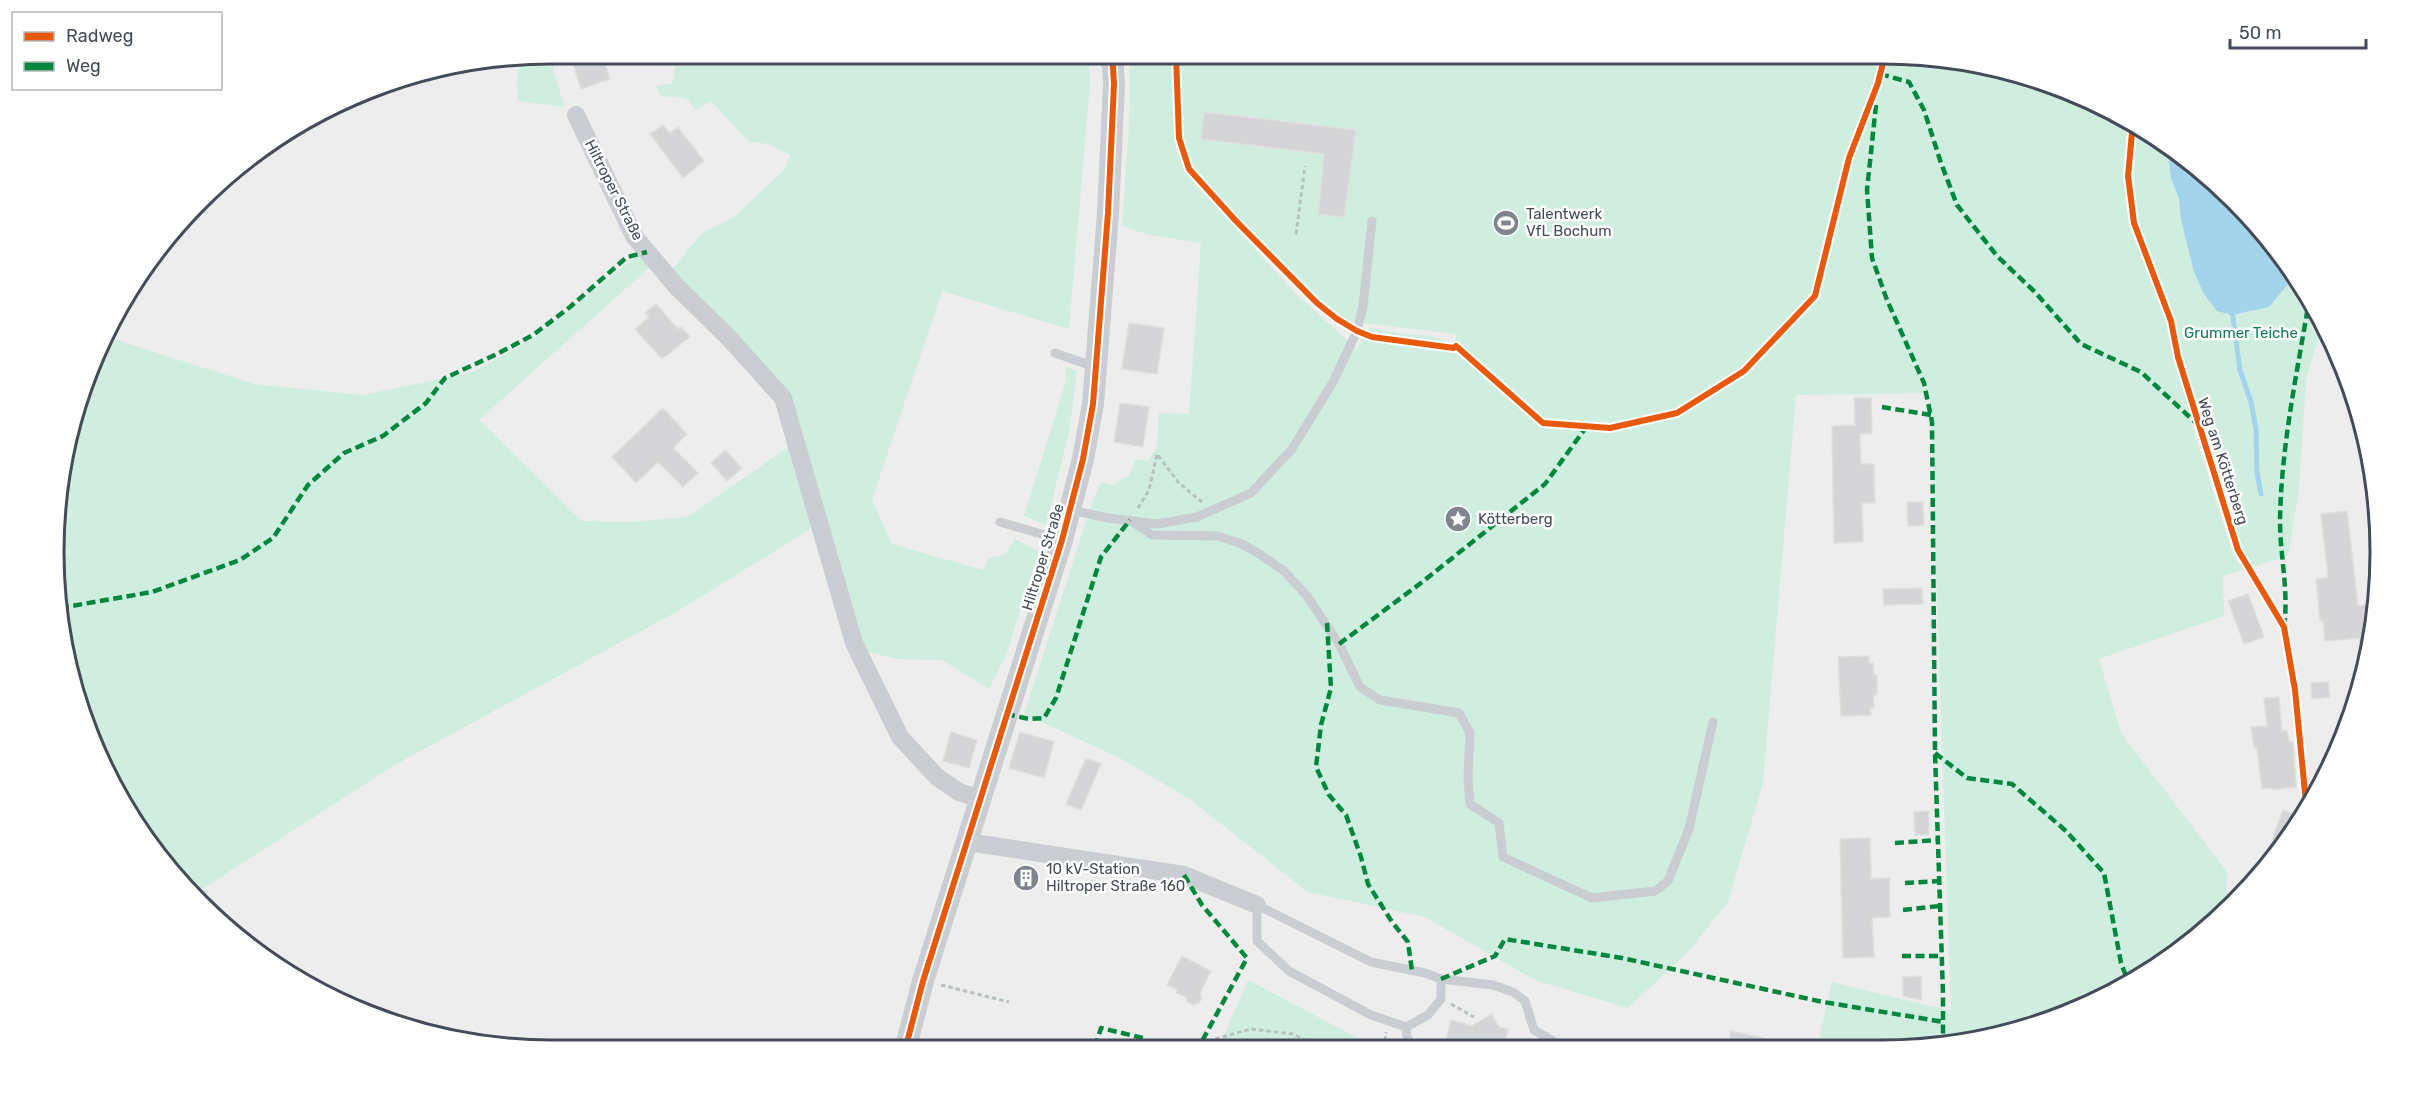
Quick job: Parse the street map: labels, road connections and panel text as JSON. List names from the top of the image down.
{
  "streets": {
    "street": ["Hiltroper Straße"],
    "lane": ["Weg am Kötterberg"]
  },
  "parks": ["Grummer Teiche"],
  "places": {
    "sports": ["Talentwerk VfL Bochum"],
    "place": ["Kötterberg"],
    "building": ["10 kV-Station Hiltroper Straße 160"]
  },
  "legend": ["Radweg", "Weg"],
  "scale_bar": "50 m"
}
